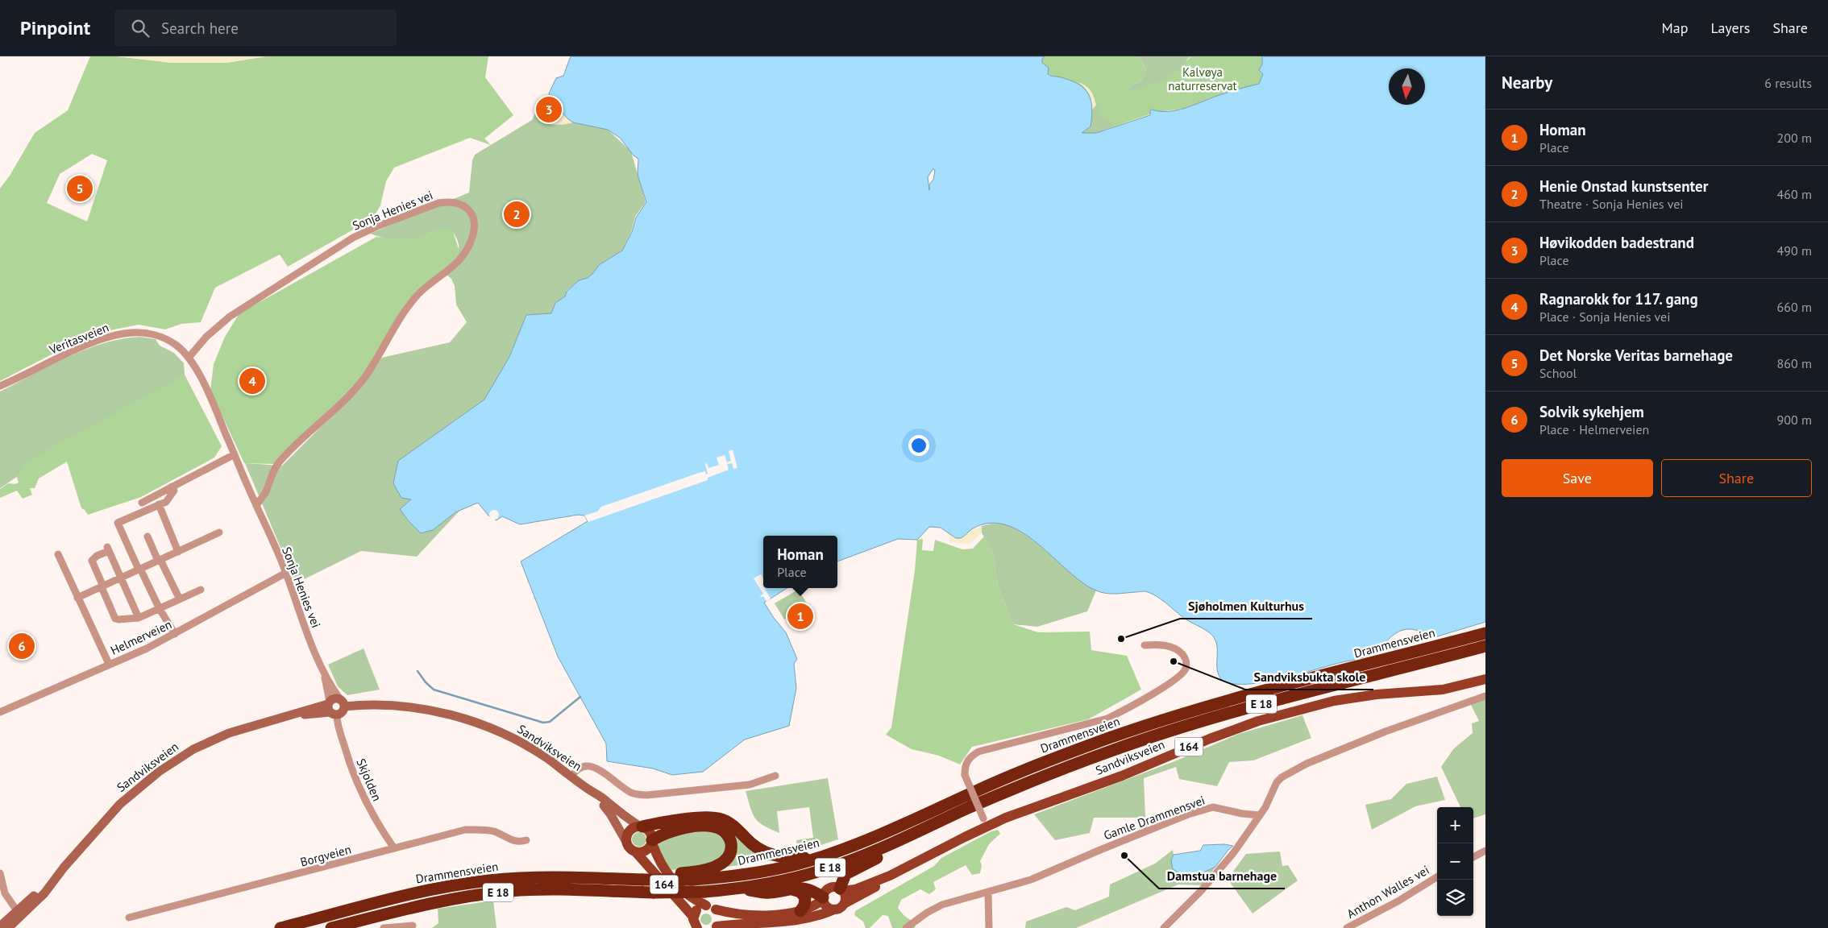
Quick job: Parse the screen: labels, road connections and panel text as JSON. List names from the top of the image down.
{
  "streets": {
    "highway": ["Drammensveien", "E 18"],
    "main road": ["164", "Sandviksveien"],
    "street": [
      "Sonja Henies vei",
      "Veritasveien",
      "Helmerveien",
      "Skjolden",
      "Gamle Drammensvei",
      "Borgveien",
      "Anthon Walles vei"
    ]
  },
  "crossings": [
    ["Sonja Henies vei", "Veritasveien"],
    ["Sonja Henies vei", "Helmerveien"],
    ["Sonja Henies vei", "Sandviksveien"],
    ["Sonja Henies vei", "Skjolden"],
    ["Drammensveien", "E 18"],
    ["E 18", "164"],
    ["E 18", "Sandviksveien"],
    ["164", "Sandviksveien"],
    ["Sandviksveien", "Skjolden"],
    ["Skjolden", "Borgveien"]
  ],
  "parks": ["Kalvøya naturreservat"],
  "places": ["Sjøholmen Kulturhus", "Sandviksbukta skole", "Damstua barnehage"],
  "north": "bottom",
  "page": {
    "header": "Pinpoint",
    "search": "Search here",
    "nav": ["Map", "Layers", "Share"],
    "heading": ["Nearby", "6 results"],
    "pins": [
      "3",
      "5",
      "2",
      "4",
      "1",
      "6"
    ],
    "list": [
      {
        "mark": "1",
        "name": "Homan",
        "note": "Place",
        "value": "200 m"
      },
      {
        "mark": "2",
        "name": "Henie Onstad kunstsenter",
        "note": "Theatre · Sonja Henies vei",
        "value": "460 m"
      },
      {
        "mark": "3",
        "name": "Høvikodden badestrand",
        "note": "Place",
        "value": "490 m"
      },
      {
        "mark": "4",
        "name": "Ragnarokk for 117. gang",
        "note": "Place · Sonja Henies vei",
        "value": "660 m"
      },
      {
        "mark": "5",
        "name": "Det Norske Veritas barnehage",
        "note": "School",
        "value": "860 m"
      },
      {
        "mark": "6",
        "name": "Solvik sykehjem",
        "note": "Place · Helmerveien",
        "value": "900 m"
      }
    ],
    "buttons": ["Save", "Share"],
    "popup": ["Homan", "Place"],
    "map_buttons": ["+", "−"]
  }
}
